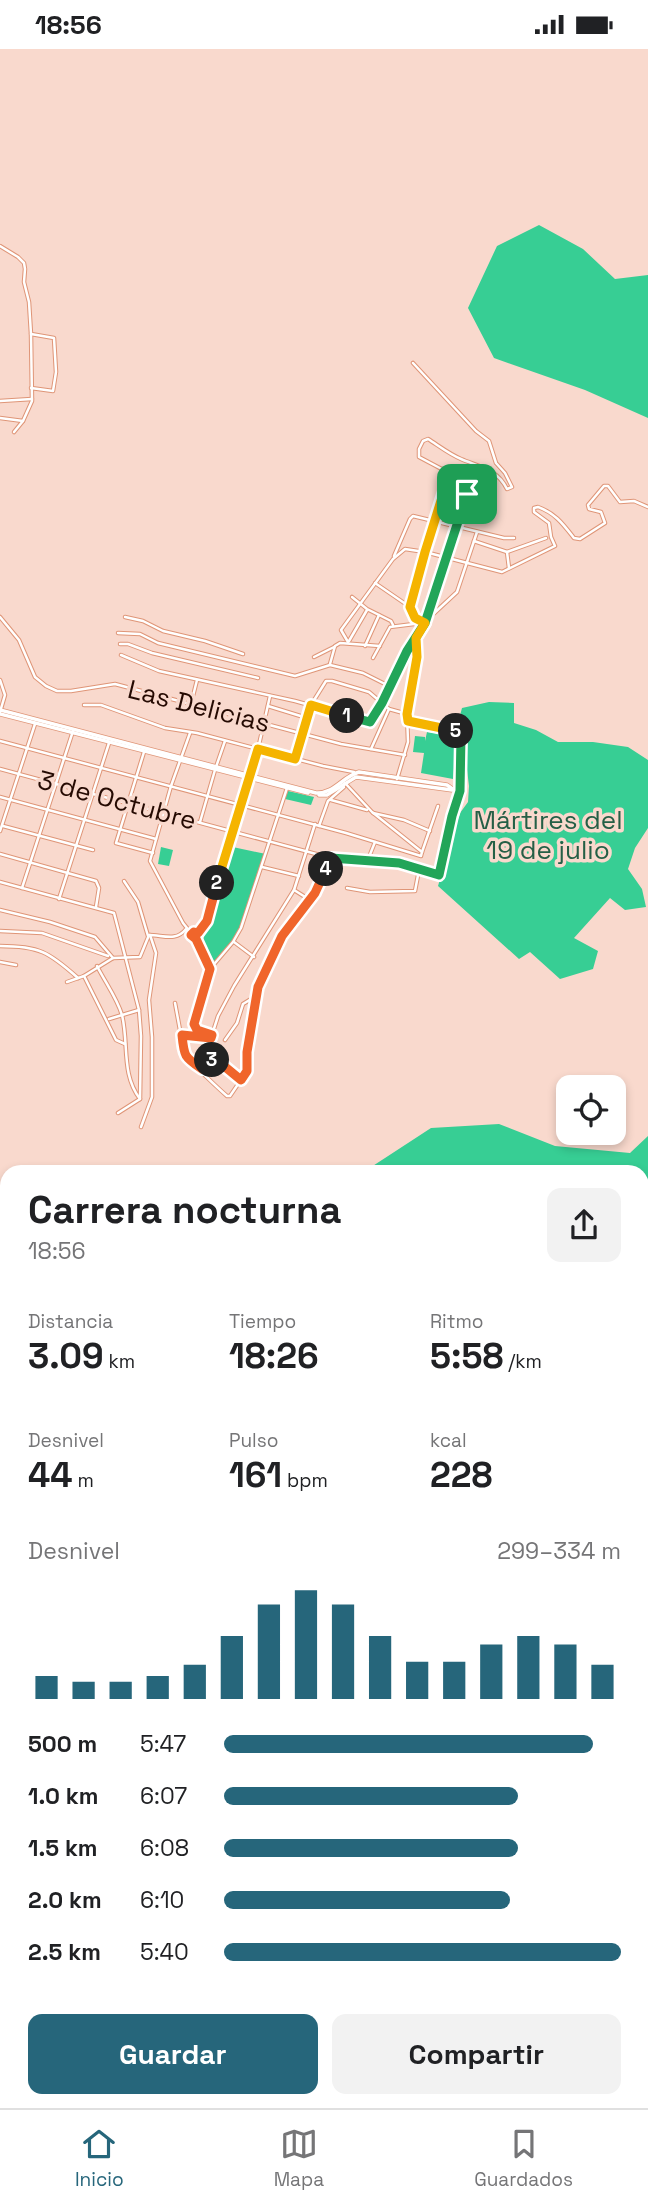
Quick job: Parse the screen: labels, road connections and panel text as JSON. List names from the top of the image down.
{
  "streets": {
    "street": ["Las Delicias", "3 de Octubre"]
  },
  "parks": ["Mártires del 19 de julio"],
  "page": {
    "status": "18:56",
    "pins": [
      "1",
      "5",
      "4",
      "2",
      "3"
    ],
    "heading": ["Carrera nocturna", "18:56"],
    "stats": [
      ["Distancia", "3.09 km"],
      ["Tiempo", "18:26"],
      ["Ritmo", "5:58 /km"],
      ["Desnivel", "44 m"],
      ["Pulso", "161 bpm"],
      ["kcal", "228"]
    ],
    "chart": ["Desnivel", "299–334 m"],
    "list": [
      {
        "name": "500 m",
        "note": "5:47"
      },
      {
        "name": "1.0 km",
        "note": "6:07"
      },
      {
        "name": "1.5 km",
        "note": "6:08"
      },
      {
        "name": "2.0 km",
        "note": "6:10"
      },
      {
        "name": "2.5 km",
        "note": "5:40"
      }
    ],
    "buttons": ["Guardar", "Compartir"],
    "tabs": ["Inicio", "Mapa", "Guardados"]
  }
}
